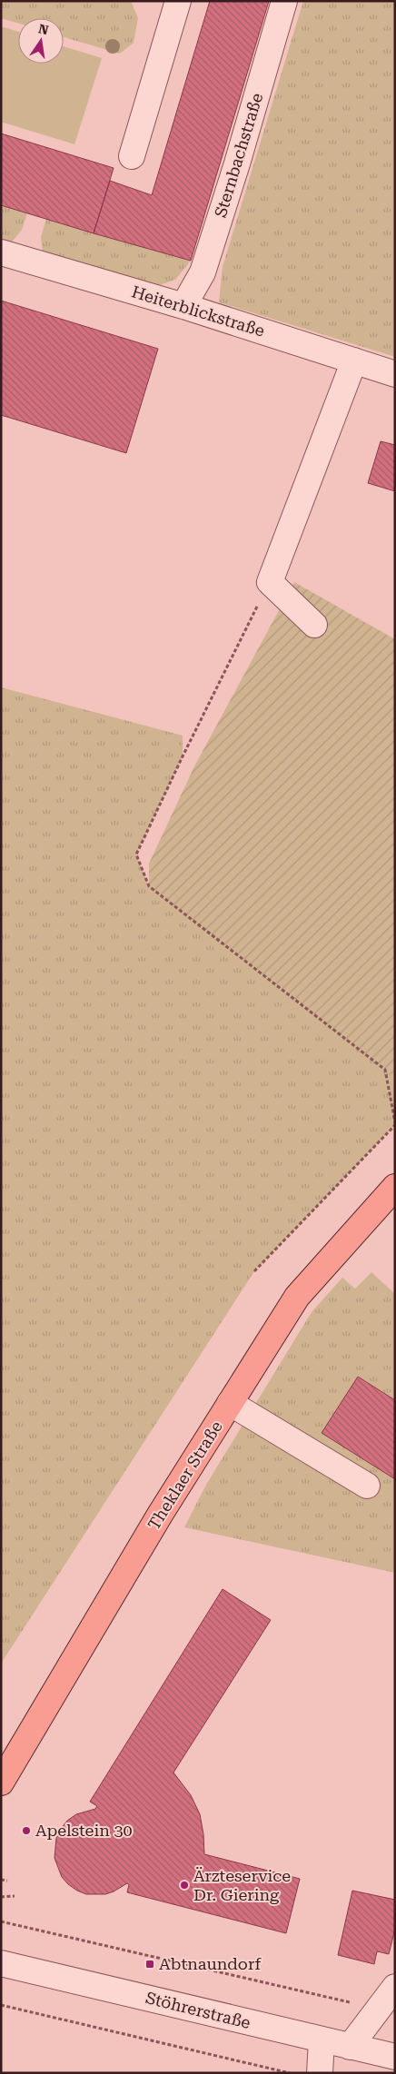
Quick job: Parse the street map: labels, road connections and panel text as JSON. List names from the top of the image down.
{
  "streets": {
    "main road": ["Theklaer Straße"],
    "street": ["Sternbachstraße", "Heiterblickstraße", "Stöhrerstraße"]
  },
  "crossings": [
    ["Sternbachstraße", "Heiterblickstraße"]
  ],
  "places": {
    "other": ["Apelstein 30", "Ärzteservice Dr. Giering"],
    "transit": ["Abtnaundorf"]
  },
  "north": "top"
}
